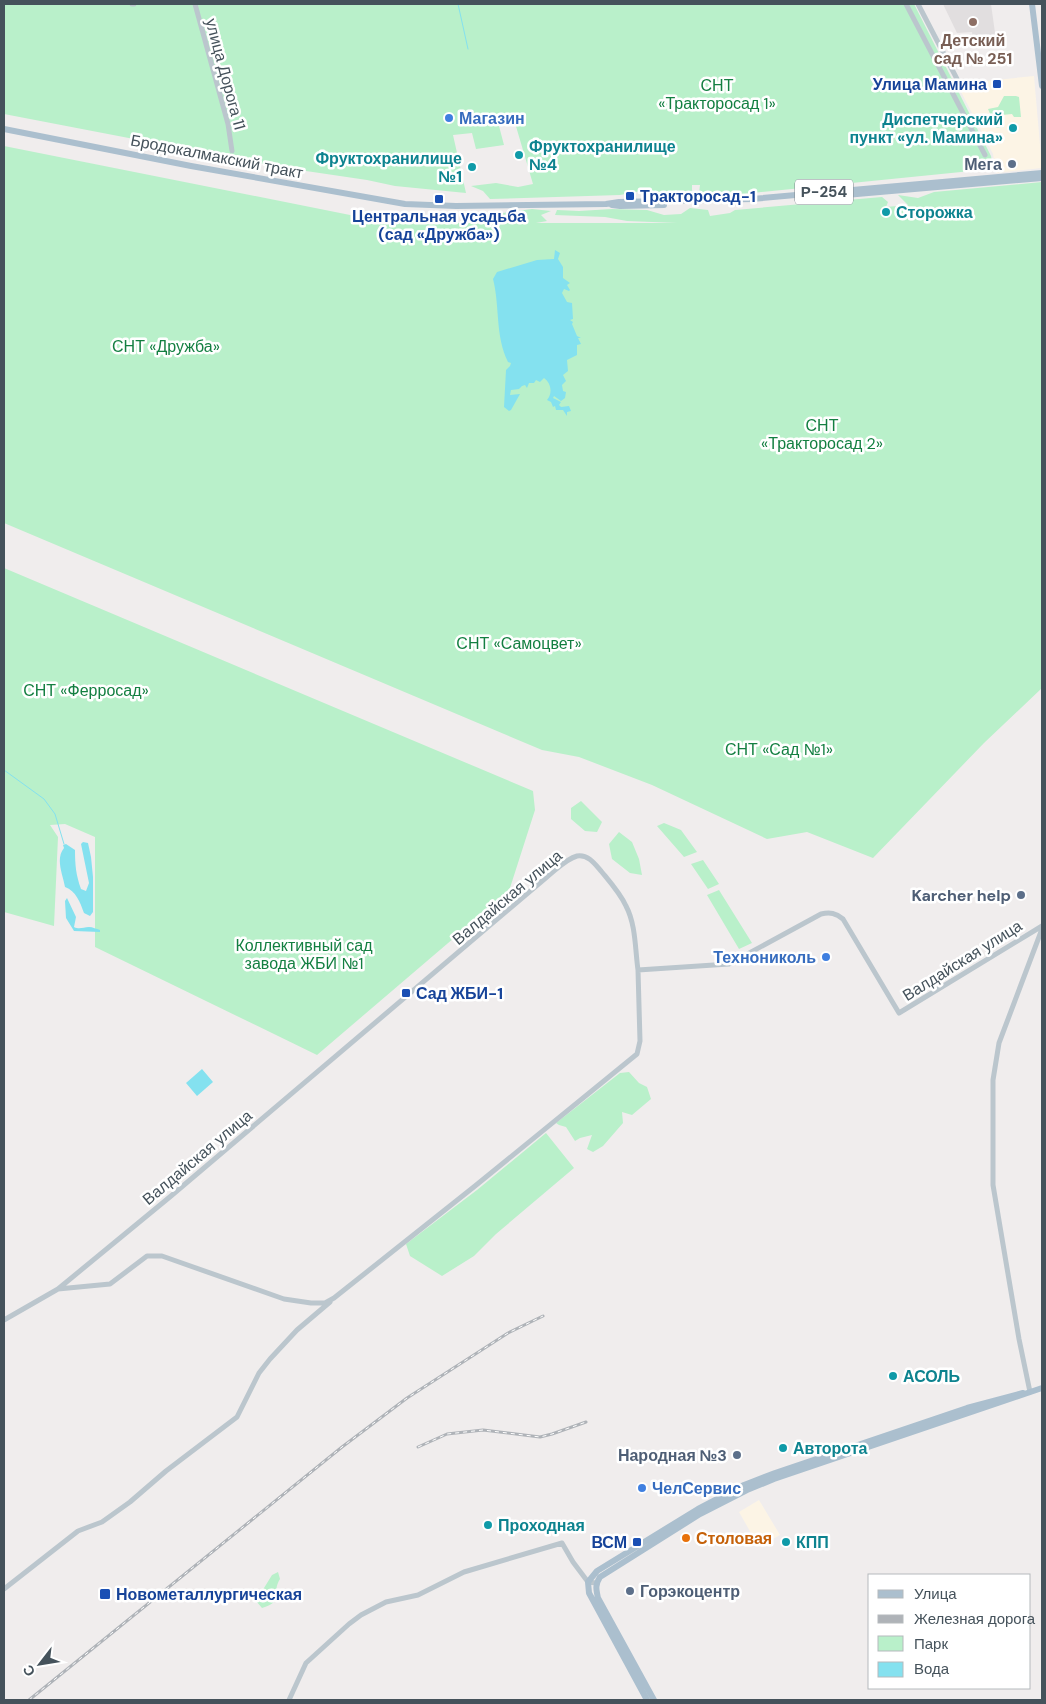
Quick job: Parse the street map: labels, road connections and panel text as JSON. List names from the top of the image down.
{
  "streets": {
    "main road": ["Бродокалмакский тракт", "Р-254"],
    "street": ["улица Дорога 11", "Валдайская улица"]
  },
  "parks": [
    "СНТ «Тракторосад 1»",
    "СНТ «Дружба»",
    "СНТ «Тракторосад 2»",
    "СНТ «Самоцвет»",
    "СНТ «Ферросад»",
    "СНТ «Сад №1»",
    "Коллективный сад завода ЖБИ №1"
  ],
  "places": {
    "other": [
      "Детский сад № 251",
      "Магазин",
      "Диспетчерский пункт «ул. Мамина»",
      "Фруктохранилище №4",
      "Мега",
      "Фруктохранилище №1",
      "Сторожка",
      "Karcher help",
      "Технониколь",
      "АСОЛЬ",
      "Авторота",
      "Народная №3",
      "ЧелСервис",
      "Проходная",
      "Столовая",
      "КПП",
      "Горэкоцентр"
    ],
    "transit": [
      "Улица Мамина",
      "Тракторосад-1",
      "Центральная усадьба (сад «Дружба»)",
      "Сад ЖБИ-1",
      "ВСМ",
      "Новометаллургическая"
    ]
  },
  "legend": [
    "Улица",
    "Железная дорога",
    "Парк",
    "Вода"
  ],
  "north": "bottom left"
}
